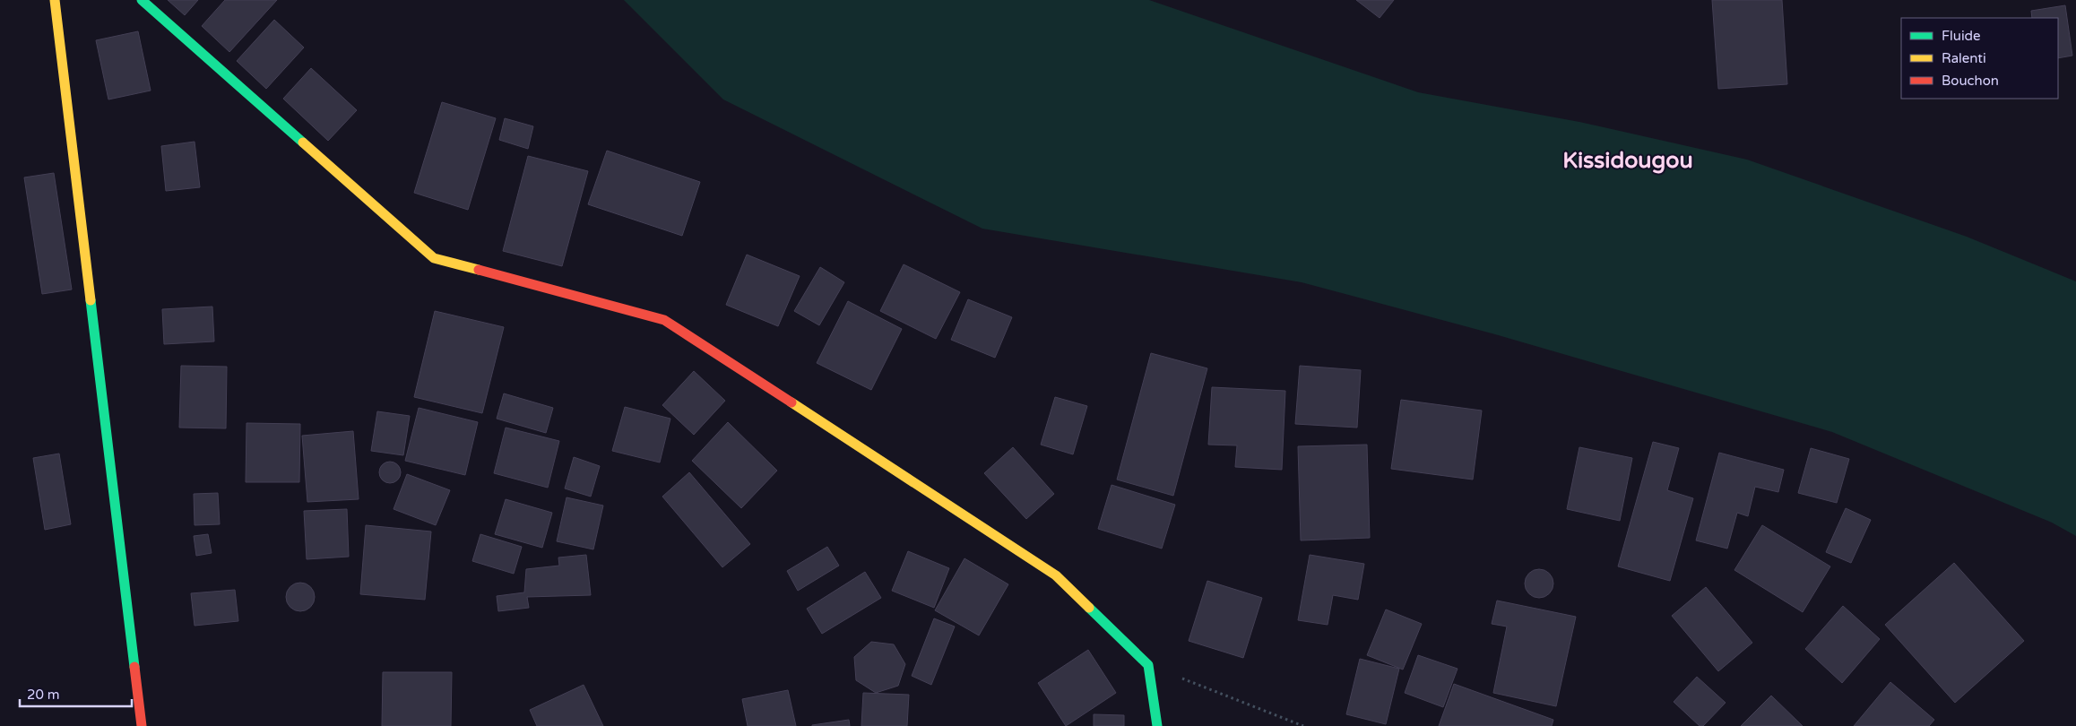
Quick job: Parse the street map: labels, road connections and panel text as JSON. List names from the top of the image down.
{
  "districts": ["Kissidougou"],
  "legend": ["Fluide", "Ralenti", "Bouchon"],
  "scale_bar": "20 m"
}
